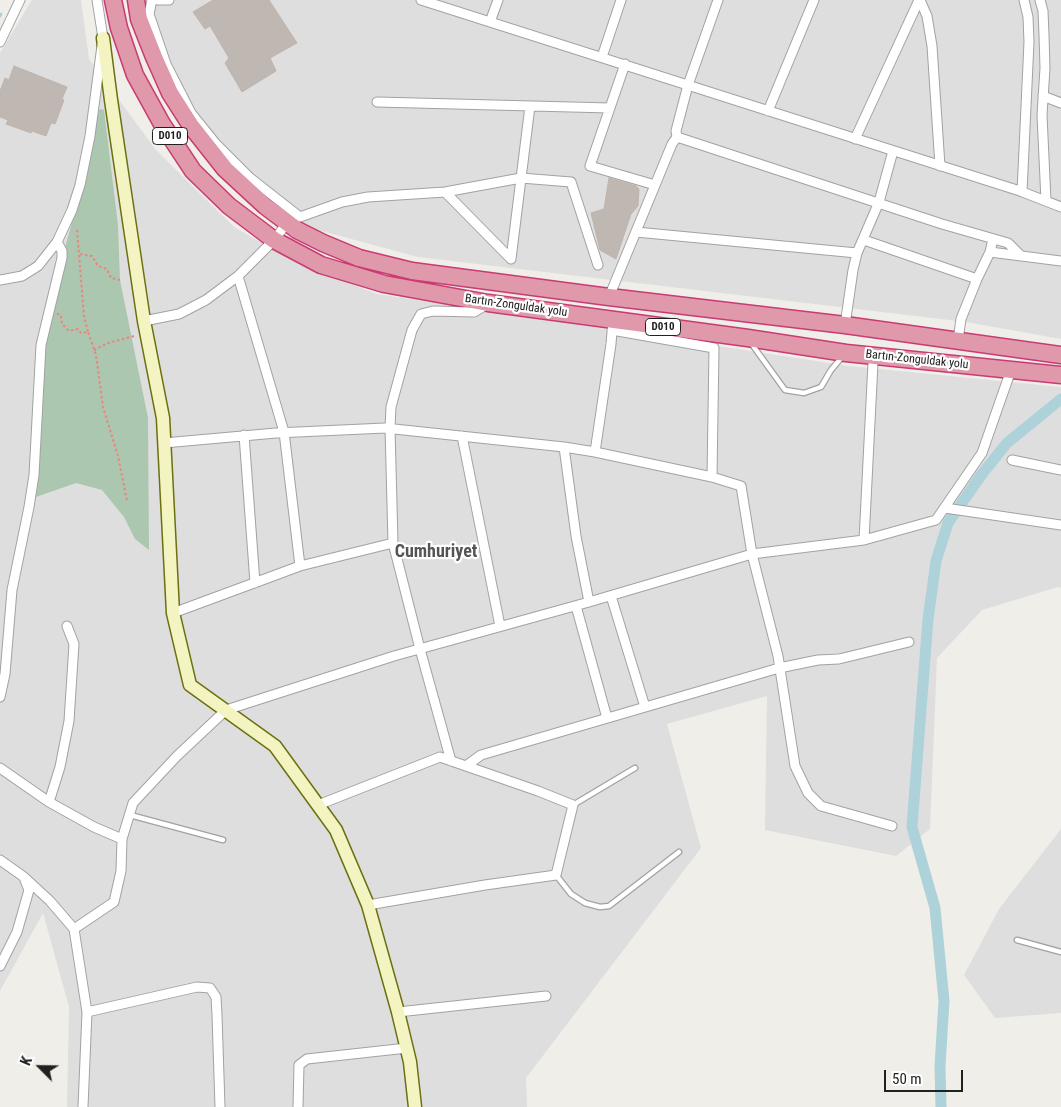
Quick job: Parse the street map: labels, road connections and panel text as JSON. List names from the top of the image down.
{
  "streets": {
    "highway": ["D010", "Bartın-Zonguldak yolu"]
  },
  "districts": ["Cumhuriyet"],
  "scale_bar": "50 m",
  "north": "top left"
}
